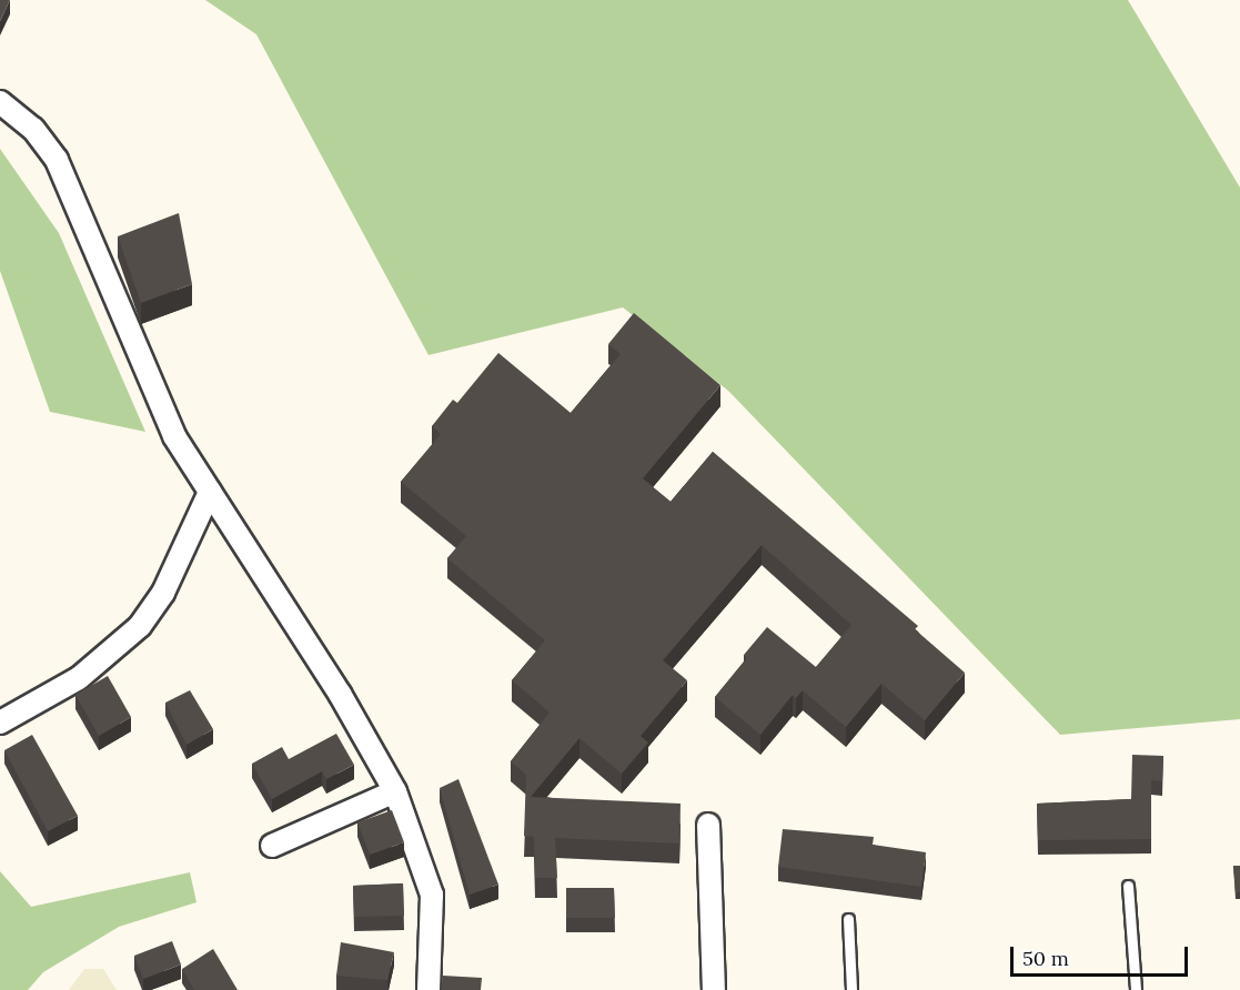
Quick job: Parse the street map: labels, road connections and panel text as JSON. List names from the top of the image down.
{
  "scale_bar": "50 m"
}
